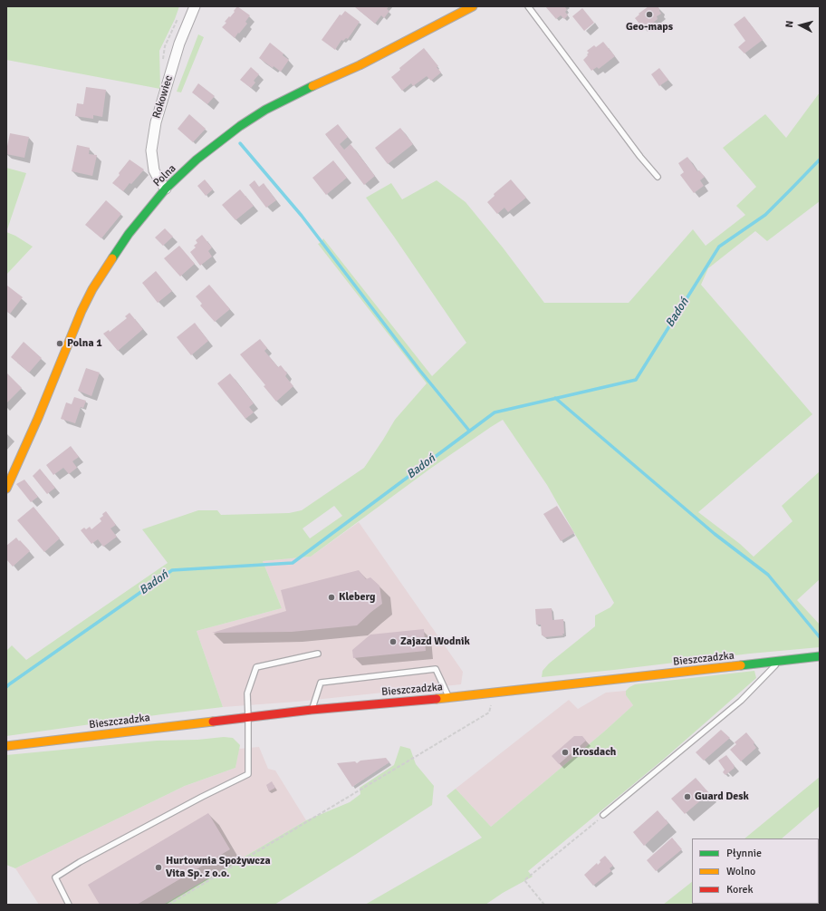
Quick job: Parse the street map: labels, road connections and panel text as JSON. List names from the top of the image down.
{
  "streets": {
    "main road": ["Polna", "Bieszczadzka"],
    "street": ["Rokowiec"]
  },
  "crossings": [
    ["Rokowiec", "Polna"]
  ],
  "water": ["Badoń"],
  "places": [
    "Geo-maps",
    "Polna 1",
    "Kleberg",
    "Zajazd Wodnik",
    "Krosdach",
    "Guard Desk",
    "Hurtownia Spożywcza Vita Sp. z o.o."
  ],
  "legend": ["Płynnie", "Wolno", "Korek"],
  "north": "left"
}
